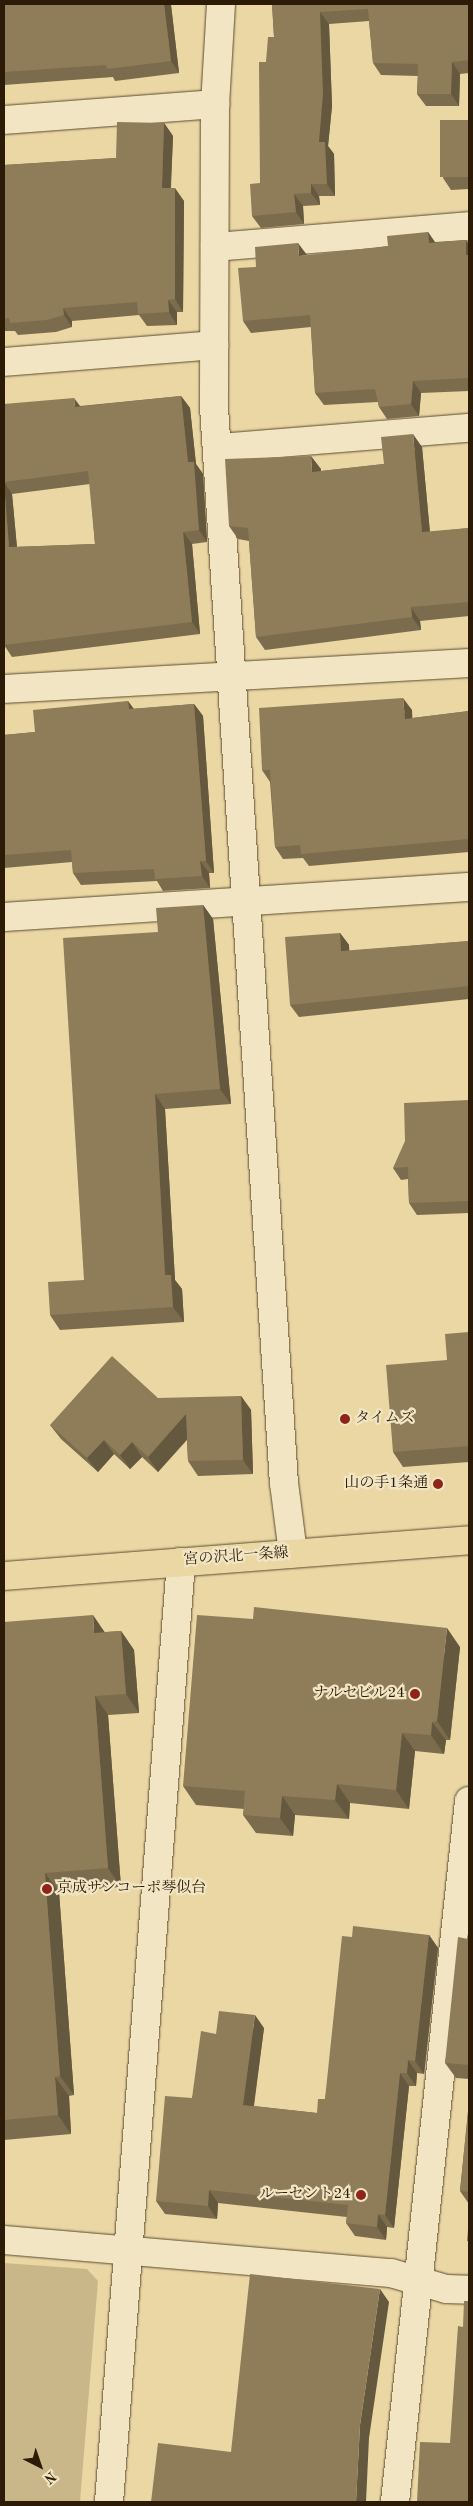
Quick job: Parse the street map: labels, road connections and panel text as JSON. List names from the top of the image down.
{
  "streets": {
    "main road": ["宮の沢北一条線"]
  },
  "places": [
    "タイムズ",
    "山の手1条通",
    "ナルセビル24",
    "京成サンコーポ琴似台",
    "ルーセント24"
  ],
  "north": "bottom right"
}
